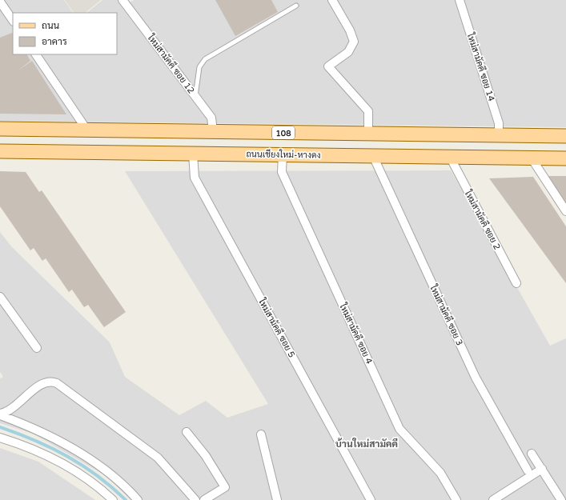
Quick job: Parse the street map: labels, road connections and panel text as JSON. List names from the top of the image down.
{
  "streets": {
    "main road": ["108", "ถนนเชียงใหม่-หางดง"],
    "street": [
      "ใหม่สามัคคี ซอย 12",
      "ใหม่สามัคคี ซอย 14",
      "ใหม่สามัคคี ซอย 2",
      "ใหม่สามัคคี ซอย 3",
      "ใหม่สามัคคี ซอย 5",
      "ใหม่สามัคคี ซอย 4"
    ]
  },
  "crossings": [
    ["ใหม่สามัคคี ซอย 12", "108"],
    ["ใหม่สามัคคี ซอย 14", "108"],
    ["ถนนเชียงใหม่-หางดง", "ใหม่สามัคคี ซอย 2"],
    ["ถนนเชียงใหม่-หางดง", "ใหม่สามัคคี ซอย 3"],
    ["ถนนเชียงใหม่-หางดง", "ใหม่สามัคคี ซอย 5"],
    ["ถนนเชียงใหม่-หางดง", "ใหม่สามัคคี ซอย 4"]
  ],
  "districts": ["บ้านใหม่สามัคคี"],
  "legend": ["ถนน", "อาคาร"]
}
